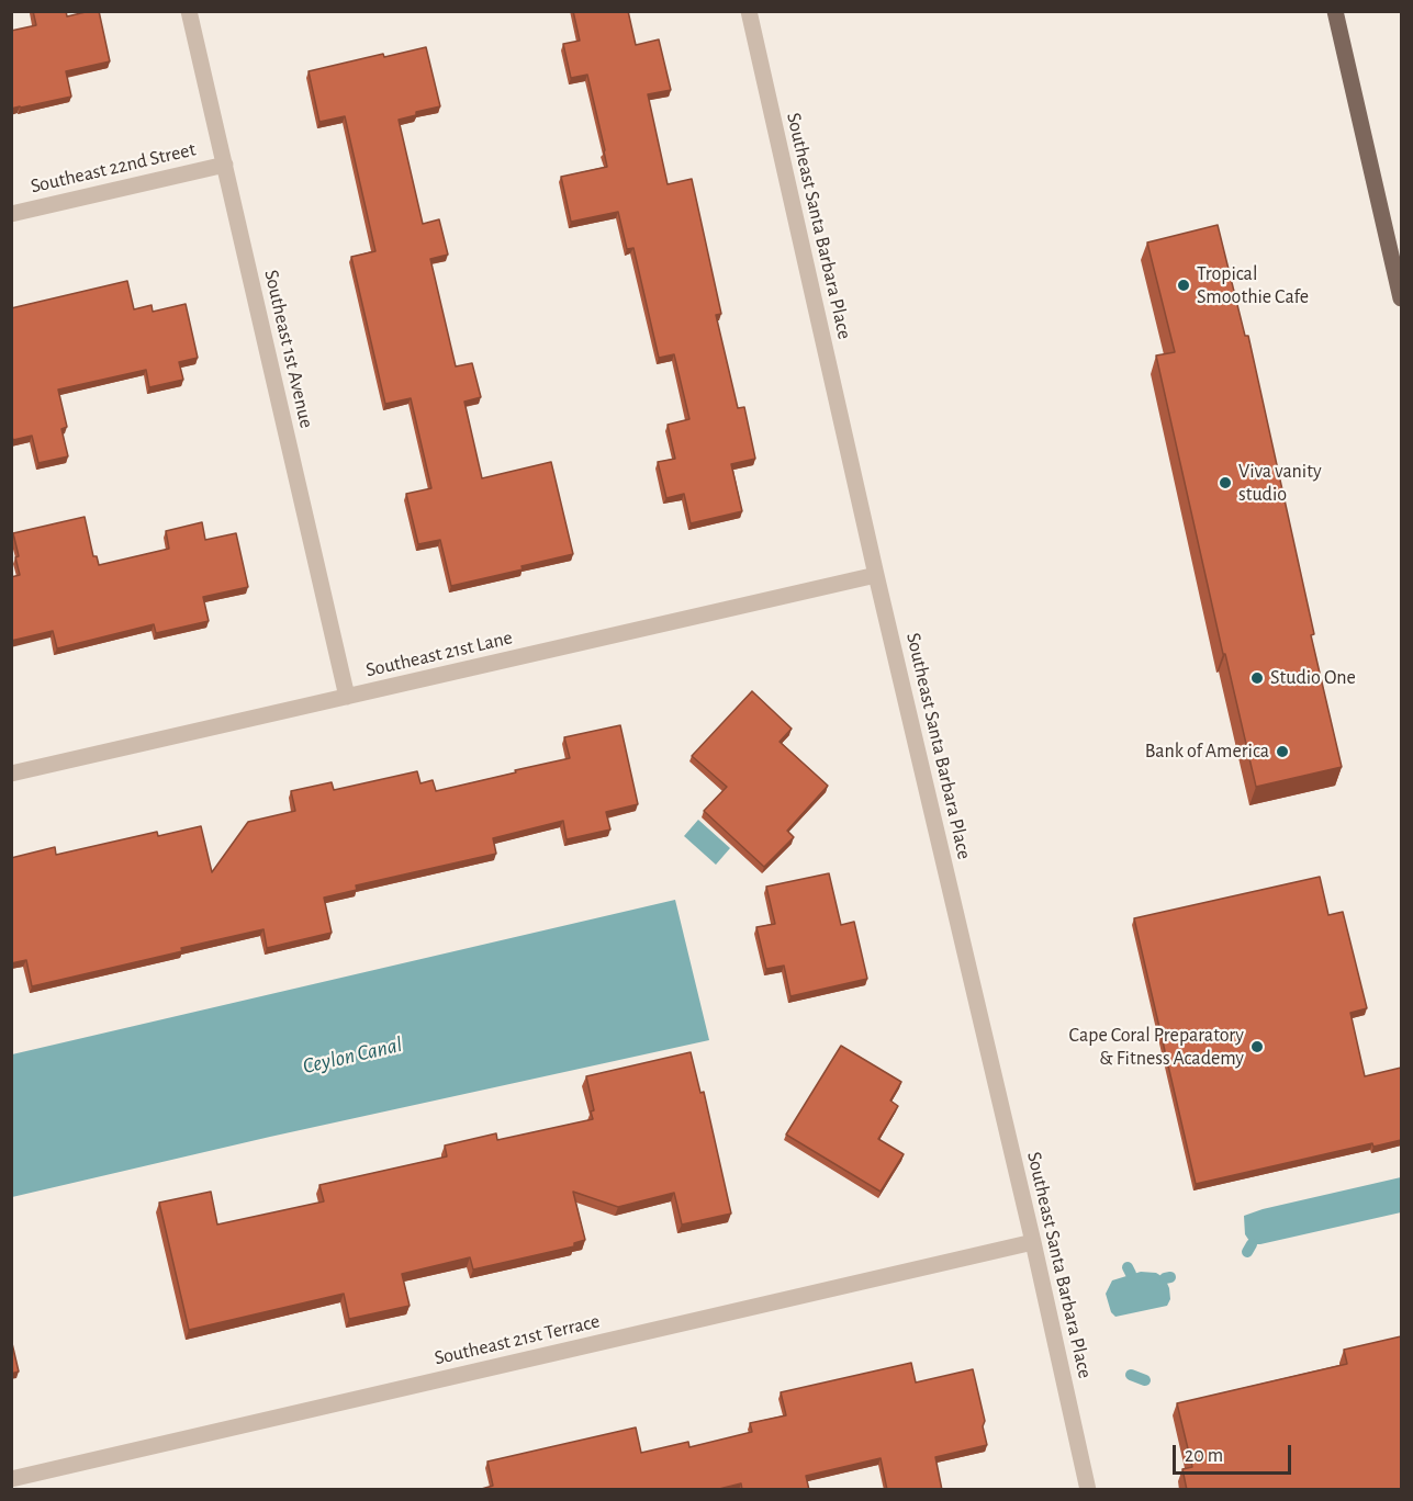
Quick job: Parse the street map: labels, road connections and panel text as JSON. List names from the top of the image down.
{
  "streets": {
    "street": [
      "Southeast 22nd Street",
      "Southeast Santa Barbara Place",
      "Southeast 1st Avenue",
      "Southeast 21st Lane",
      "Southeast 21st Terrace"
    ]
  },
  "crossings": [
    ["Southeast 22nd Street", "Southeast 1st Avenue"],
    ["Southeast Santa Barbara Place", "Southeast 21st Lane"],
    ["Southeast Santa Barbara Place", "Southeast 21st Terrace"],
    ["Southeast 1st Avenue", "Southeast 21st Lane"]
  ],
  "water": ["Ceylon Canal"],
  "places": [
    "Tropical Smoothie Cafe",
    "Viva vanity studio",
    "Studio One",
    "Bank of America",
    "Cape Coral Preparatory & Fitness Academy"
  ],
  "scale_bar": "20 m"
}
